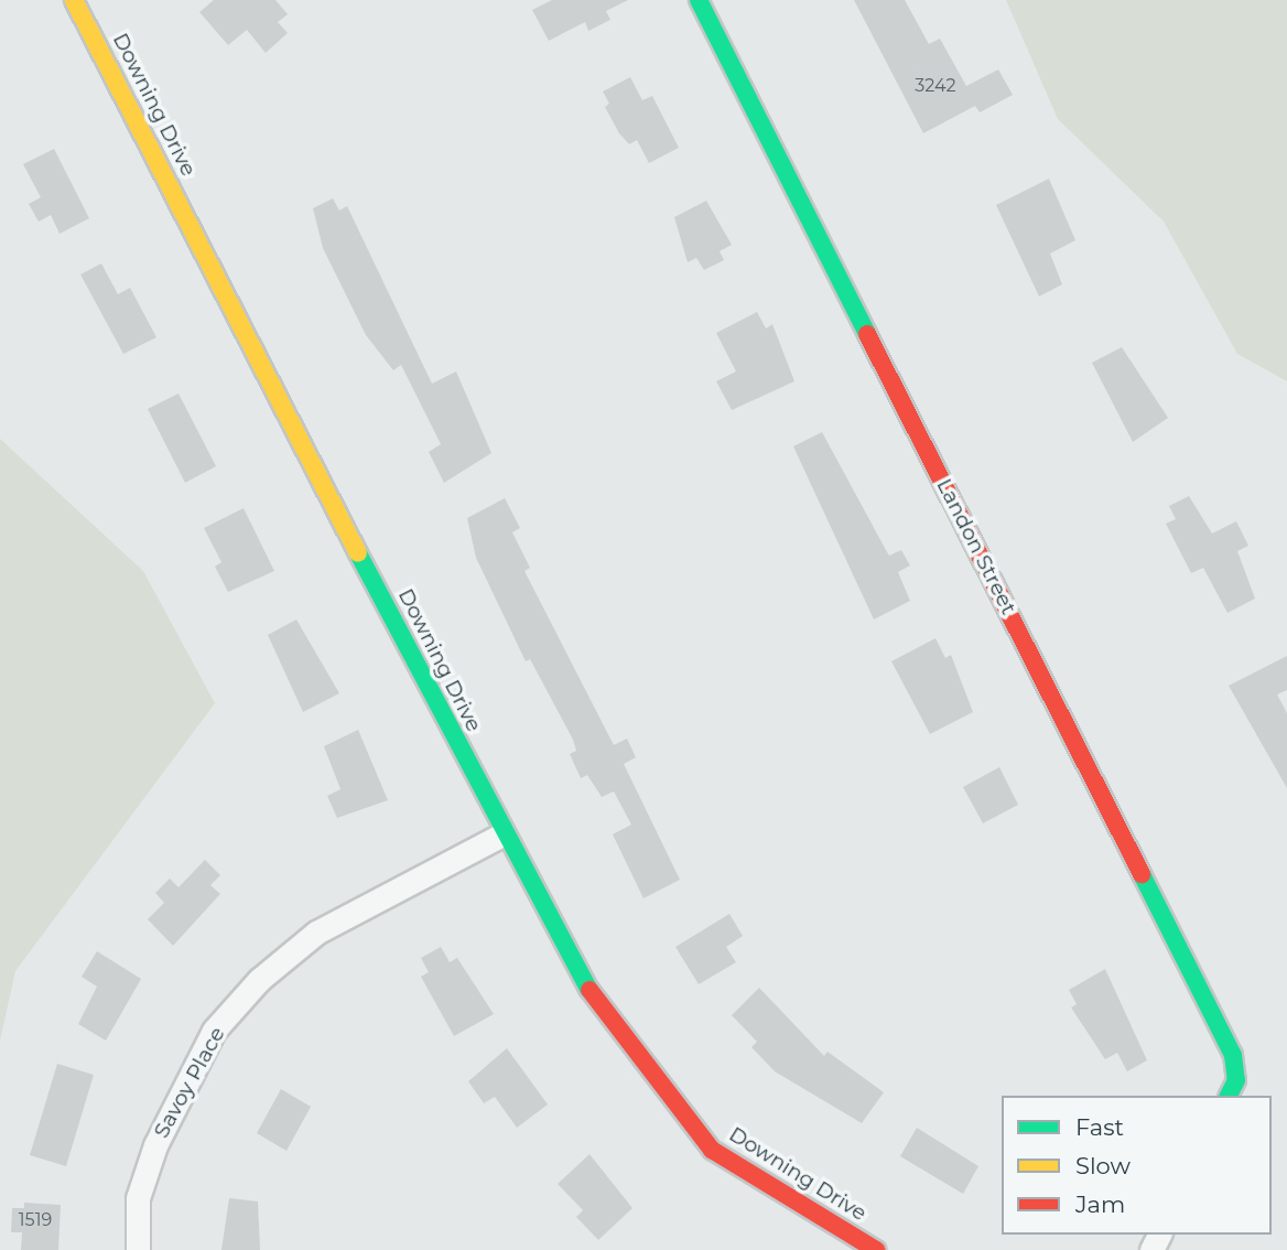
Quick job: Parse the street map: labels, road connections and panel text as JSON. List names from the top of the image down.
{
  "streets": {
    "street": ["Downing Drive", "Landon Street", "Savoy Place"]
  },
  "crossings": [
    ["Downing Drive", "Savoy Place"]
  ],
  "house_numbers": ["3242", "1519"],
  "legend": ["Fast", "Slow", "Jam"]
}
